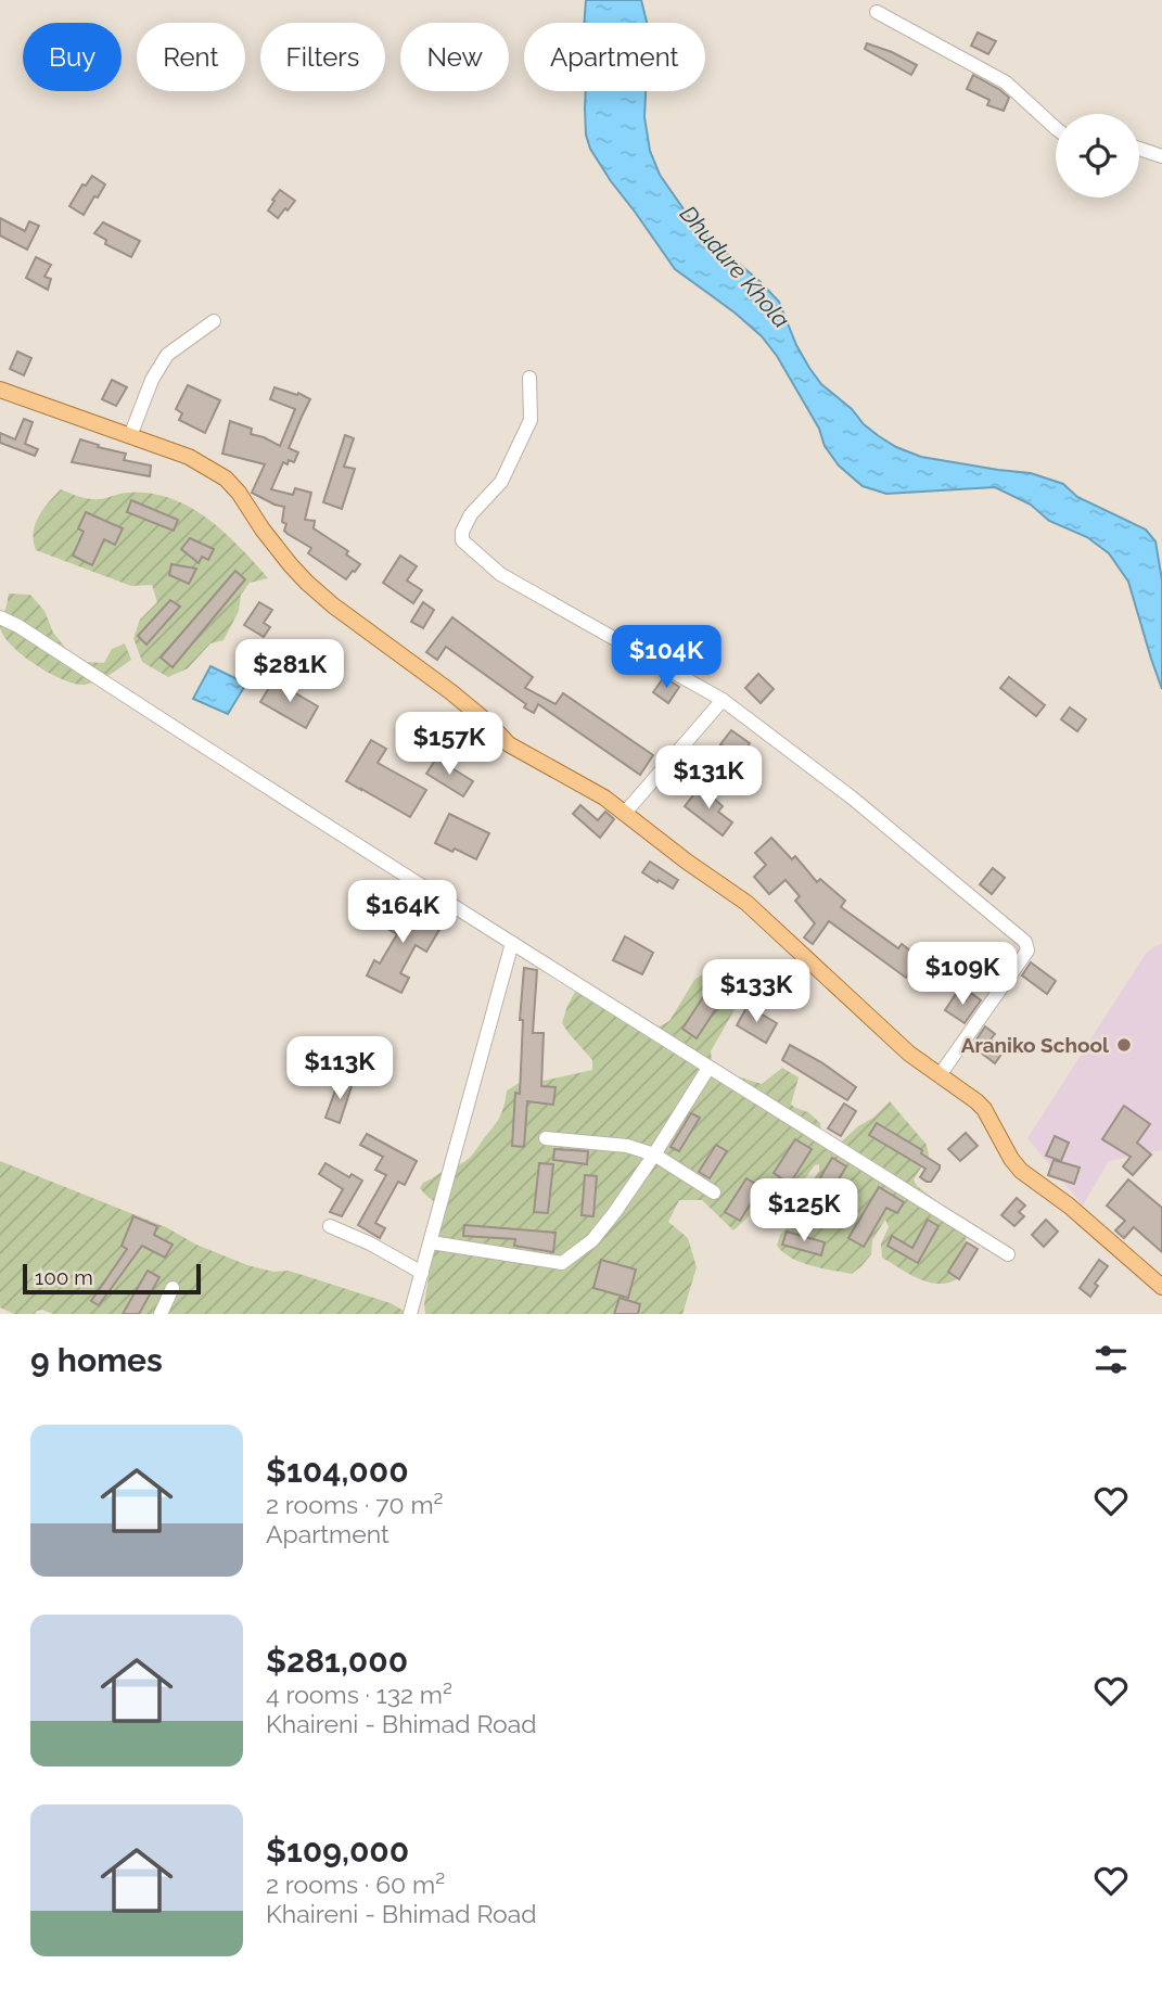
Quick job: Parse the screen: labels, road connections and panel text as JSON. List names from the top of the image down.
{
  "water": ["Dhudure Khola"],
  "places": ["Araniko School"],
  "scale_bar": "100 m",
  "page": {
    "chip": [
      "Buy",
      "Rent",
      "Filters",
      "New",
      "Apartment"
    ],
    "price": [
      "$104K",
      "$281K",
      "$157K",
      "$131K",
      "$164K",
      "$109K",
      "$133K",
      "$113K",
      "$125K"
    ],
    "scale": "100 m",
    "heading": "9 homes",
    "list": [
      {
        "name": "$104,000",
        "note": "2 rooms · 70 m² · Apartment"
      },
      {
        "name": "$281,000",
        "note": "4 rooms · 132 m² · Khaireni - Bhimad Road"
      },
      {
        "name": "$109,000",
        "note": "2 rooms · 60 m² · Khaireni - Bhimad Road"
      }
    ]
  }
}
